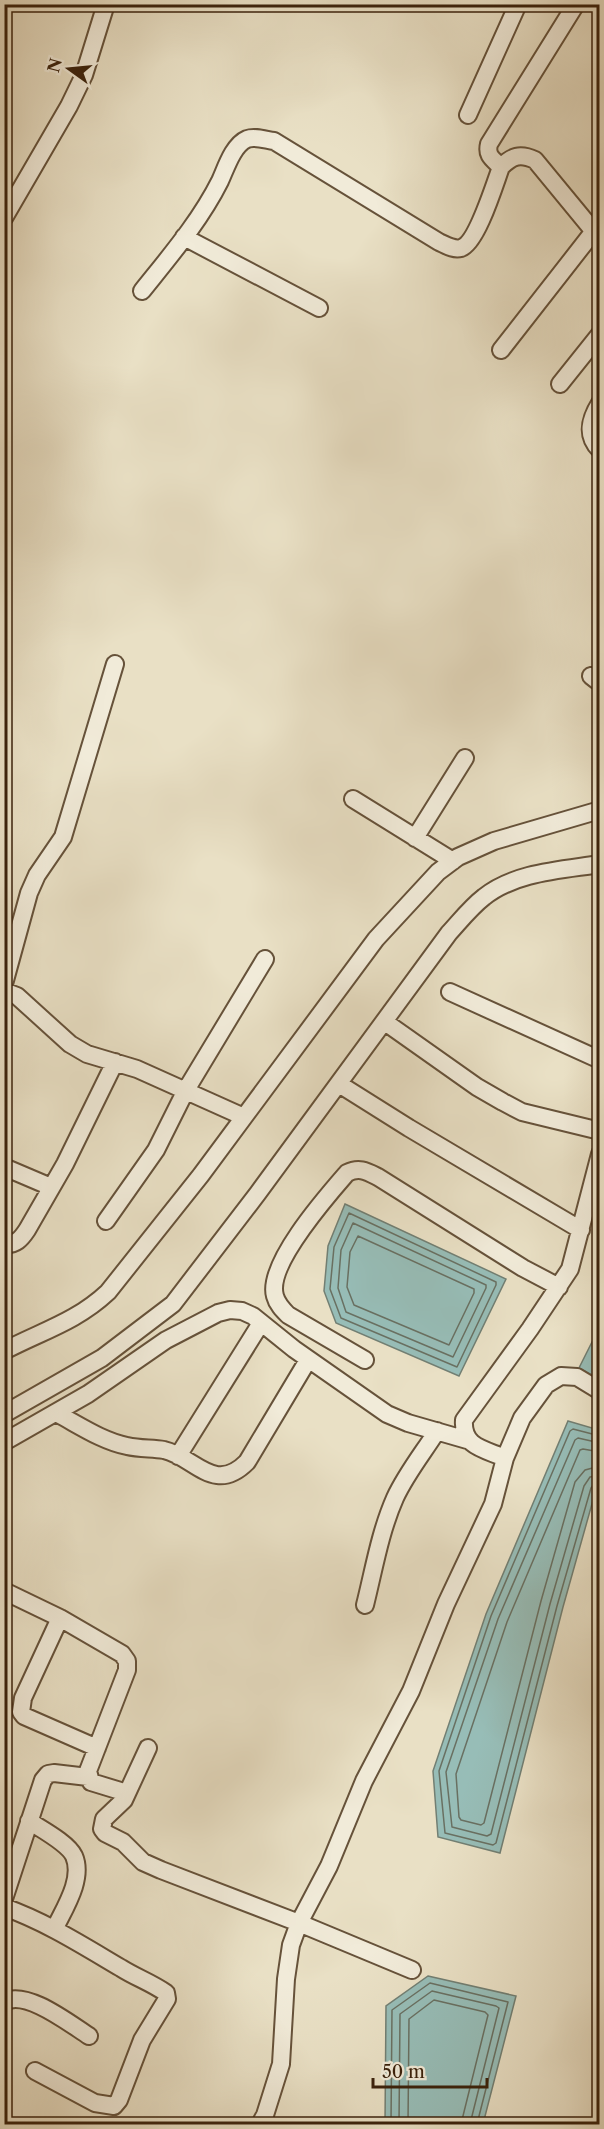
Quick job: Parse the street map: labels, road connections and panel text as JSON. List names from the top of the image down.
{
  "scale_bar": "50 m",
  "north": "left"
}
